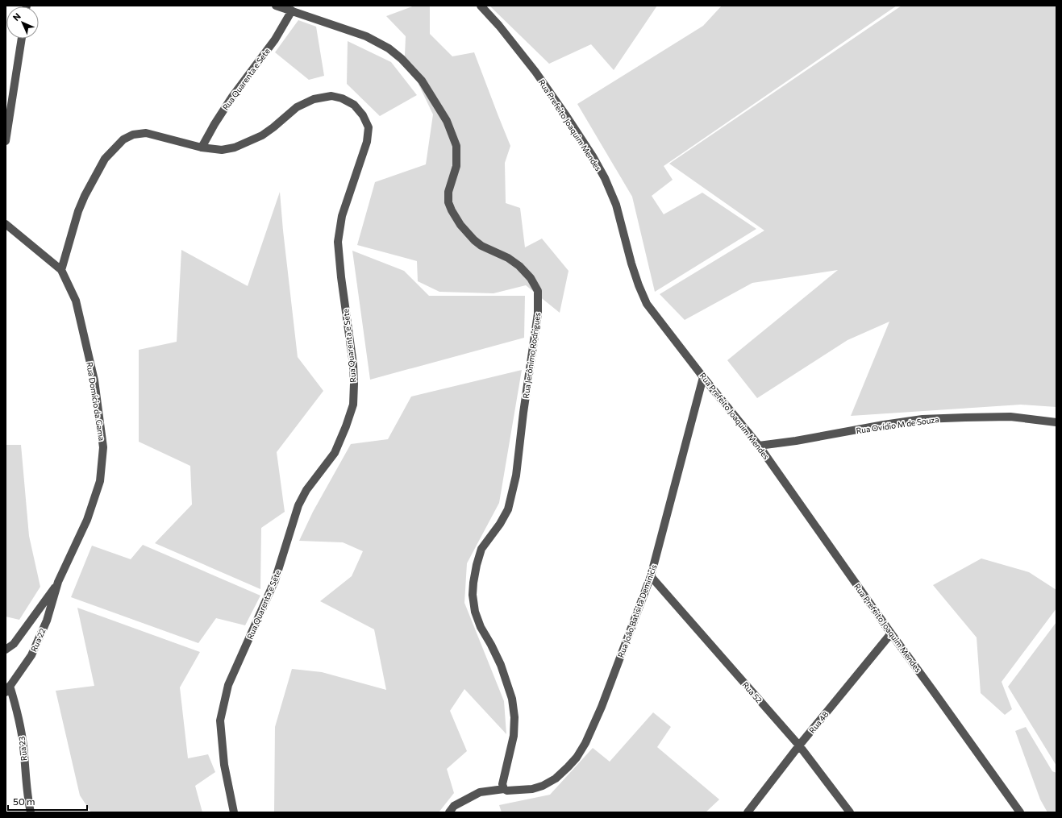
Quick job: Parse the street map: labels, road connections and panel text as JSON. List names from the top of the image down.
{
  "streets": {
    "street": [
      "Rua Quarenta e Sete",
      "Rua Prefeito Joaquim Mendes",
      "Rua Jerônimo Rodrigues",
      "Rua Domício da Gama",
      "Rua Ovídio M de Souza",
      "Rua João Batisita Deminicis",
      "Rua 22",
      "Rua 52",
      "Rua 48",
      "Rua 23"
    ]
  },
  "crossings": [
    ["Rua Quarenta e Sete", "Rua Jerônimo Rodrigues"],
    ["Rua Quarenta e Sete", "Rua Domício da Gama"],
    ["Rua Prefeito Joaquim Mendes", "Rua Ovídio M de Souza"],
    ["Rua Prefeito Joaquim Mendes", "Rua João Batisita Deminicis"],
    ["Rua Prefeito Joaquim Mendes", "Rua 48"],
    ["Rua Jerônimo Rodrigues", "Rua João Batisita Deminicis"],
    ["Rua Domício da Gama", "Rua 22"],
    ["Rua João Batisita Deminicis", "Rua 52"],
    ["Rua 22", "Rua 23"],
    ["Rua 52", "Rua 48"]
  ],
  "scale_bar": "50 m",
  "north": "top left"
}
